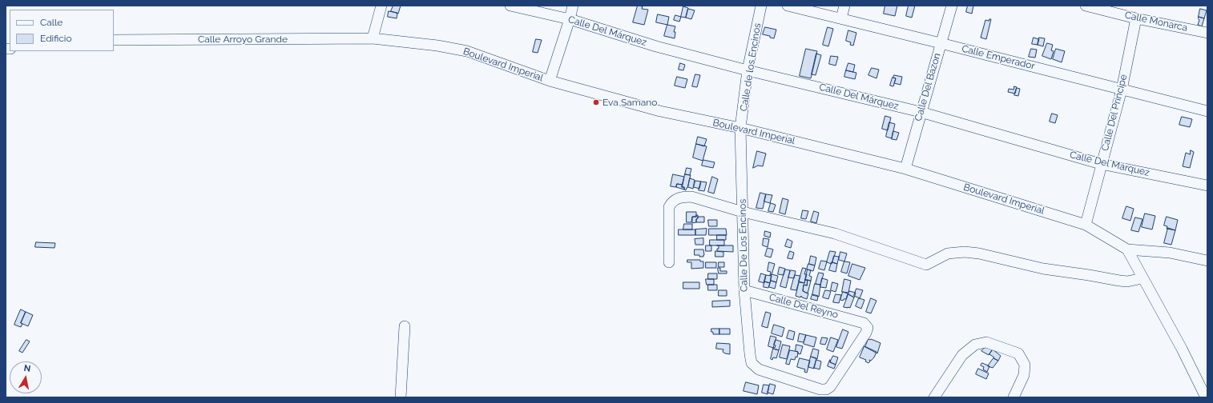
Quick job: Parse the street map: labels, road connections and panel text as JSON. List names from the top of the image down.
{
  "streets": {
    "street": [
      "Calle Monarca",
      "Calle Del Márquez",
      "Calle Arroyo Grande",
      "Calle Emperador",
      "Boulevard Imperial",
      "Calle de los Encinos",
      "Calle Del Bazon",
      "Calle Del Príncipe",
      "Calle De Los Encinos",
      "Calle Del Reyno"
    ]
  },
  "crossings": [
    ["Calle Monarca", "Calle Del Príncipe"],
    ["Calle Del Márquez", "Calle de los Encinos"],
    ["Calle Del Márquez", "Calle Del Bazon"],
    ["Calle Del Márquez", "Calle Del Príncipe"],
    ["Calle Arroyo Grande", "Boulevard Imperial"],
    ["Calle Emperador", "Calle Del Bazon"],
    ["Calle Emperador", "Calle Del Príncipe"],
    ["Boulevard Imperial", "Calle de los Encinos"],
    ["Boulevard Imperial", "Calle Del Bazon"],
    ["Boulevard Imperial", "Calle Del Príncipe"],
    ["Boulevard Imperial", "Calle De Los Encinos"],
    ["Calle de los Encinos", "Calle De Los Encinos"],
    ["Calle De Los Encinos", "Calle Del Reyno"]
  ],
  "places": ["Eva Samano"],
  "legend": ["Calle", "Edificio"],
  "north": "top"
}
